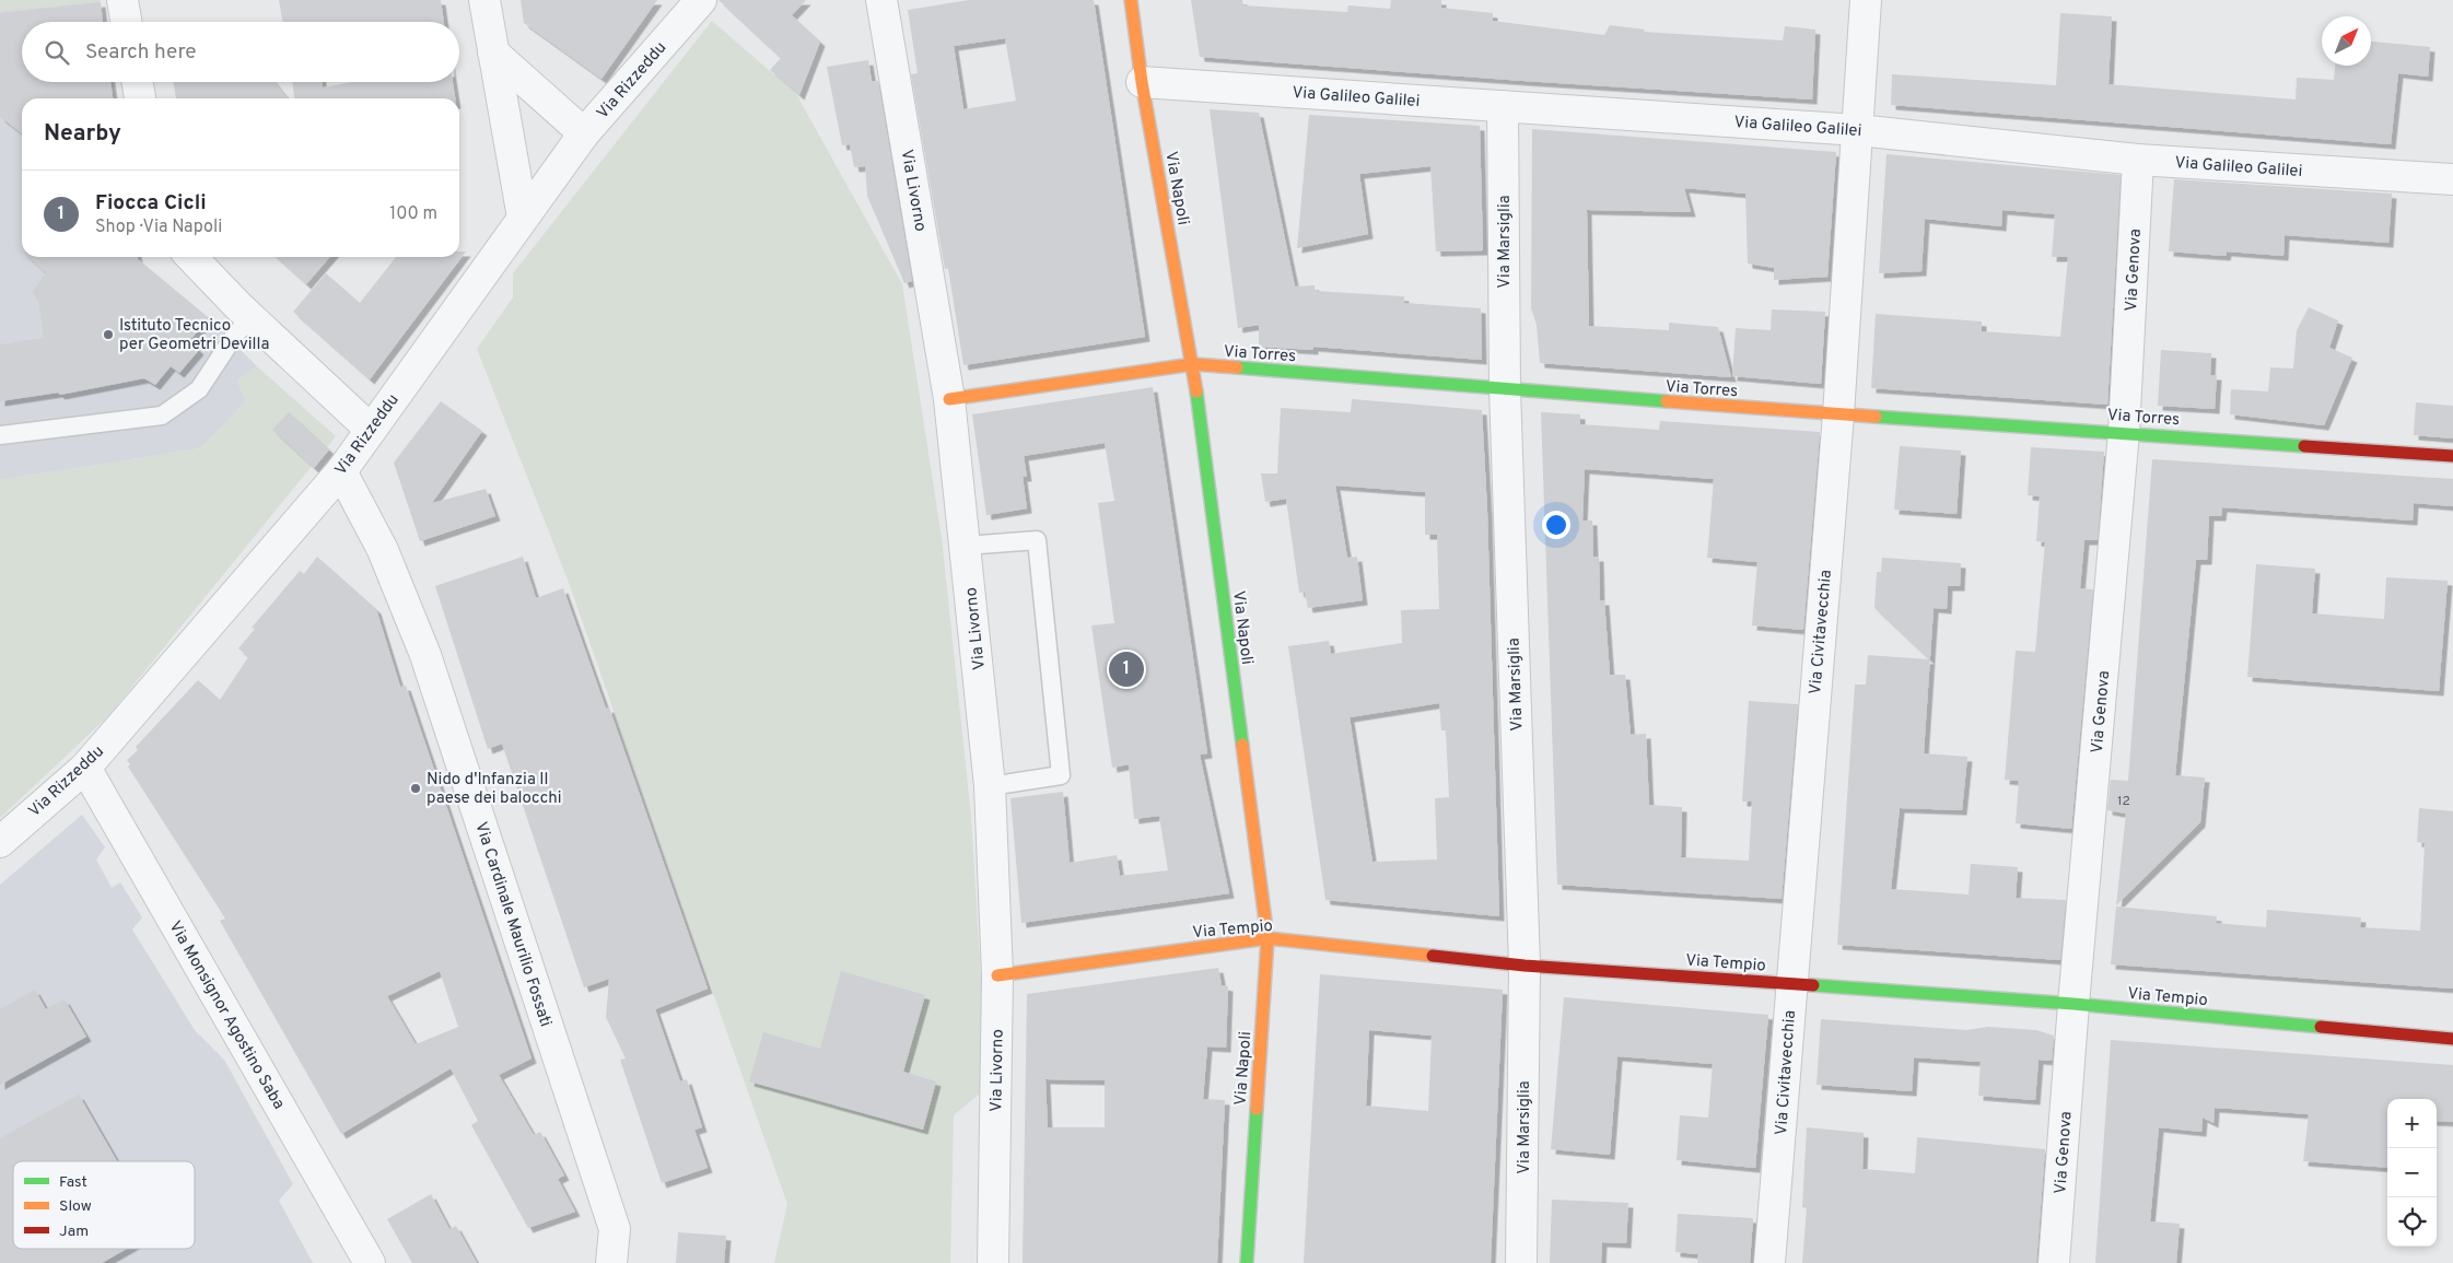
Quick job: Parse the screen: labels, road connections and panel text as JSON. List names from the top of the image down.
{
  "streets": {
    "street": [
      "Via Rizzeddu",
      "Via Galileo Galilei",
      "Via Napoli",
      "Via Livorno",
      "Via Marsiglia",
      "Via Genova",
      "Via Torres",
      "Via Civitavecchia",
      "Via Cardinale Maurilio Fossati",
      "Via Tempio",
      "Via Monsignor Agostino Saba"
    ]
  },
  "crossings": [
    ["Via Rizzeddu", "Via Cardinale Maurilio Fossati"],
    ["Via Rizzeddu", "Via Monsignor Agostino Saba"],
    ["Via Galileo Galilei", "Via Napoli"],
    ["Via Galileo Galilei", "Via Marsiglia"],
    ["Via Galileo Galilei", "Via Genova"],
    ["Via Galileo Galilei", "Via Civitavecchia"],
    ["Via Napoli", "Via Torres"],
    ["Via Napoli", "Via Tempio"],
    ["Via Livorno", "Via Torres"],
    ["Via Livorno", "Via Tempio"],
    ["Via Marsiglia", "Via Torres"],
    ["Via Marsiglia", "Via Tempio"],
    ["Via Genova", "Via Torres"],
    ["Via Genova", "Via Tempio"],
    ["Via Torres", "Via Civitavecchia"],
    ["Via Civitavecchia", "Via Tempio"]
  ],
  "places": ["Istituto Tecnico per Geometri Devilla", "Nido d'Infanzia Il paese dei balocchi"],
  "house_numbers": ["12"],
  "legend": ["Fast", "Slow", "Jam"],
  "north": "top right",
  "page": {
    "search": "Search here",
    "heading": "Nearby",
    "list": [
      {
        "mark": "1",
        "name": "Fiocca Cicli",
        "note": "Shop · Via Napoli",
        "value": "100 m"
      }
    ],
    "pins": "1",
    "map_buttons": ["+", "−"]
  }
}
